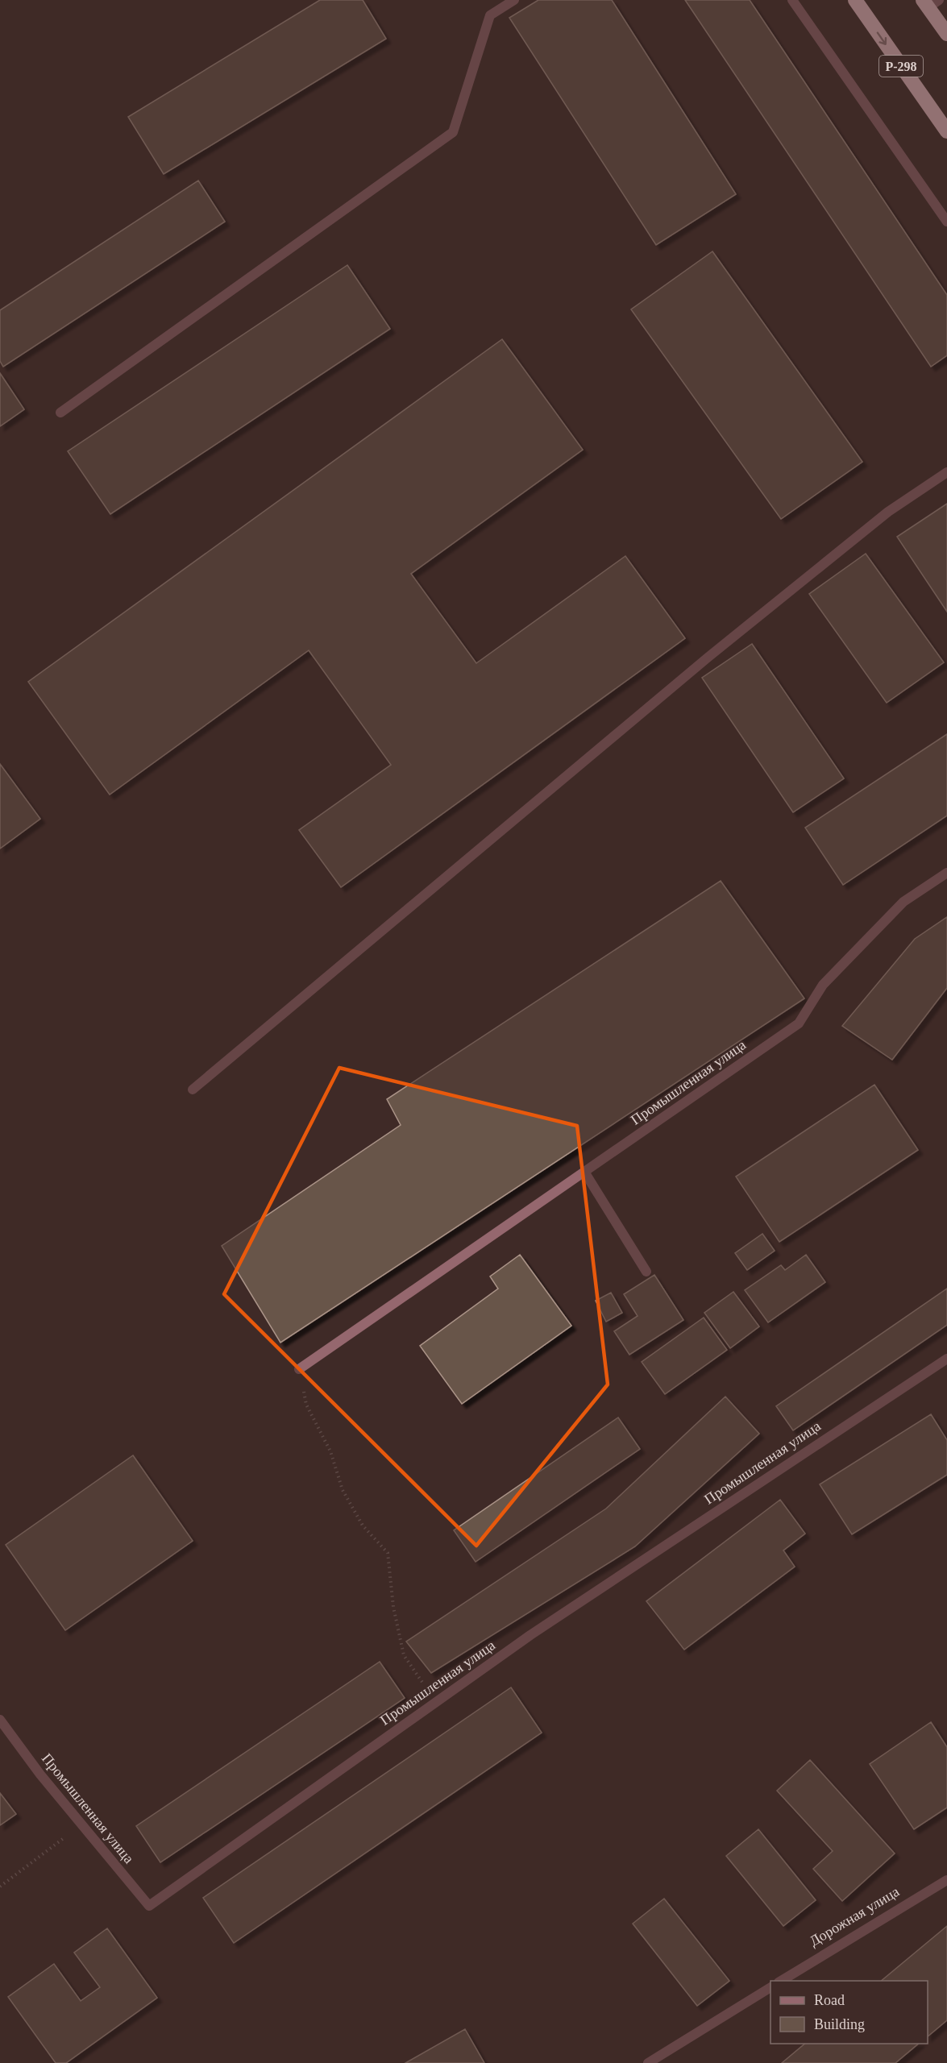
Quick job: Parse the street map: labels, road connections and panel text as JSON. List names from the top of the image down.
{
  "streets": {
    "highway": ["Р-298"],
    "street": ["Промышленная улица", "Дорожная улица"]
  },
  "legend": ["Road", "Building"]
}
